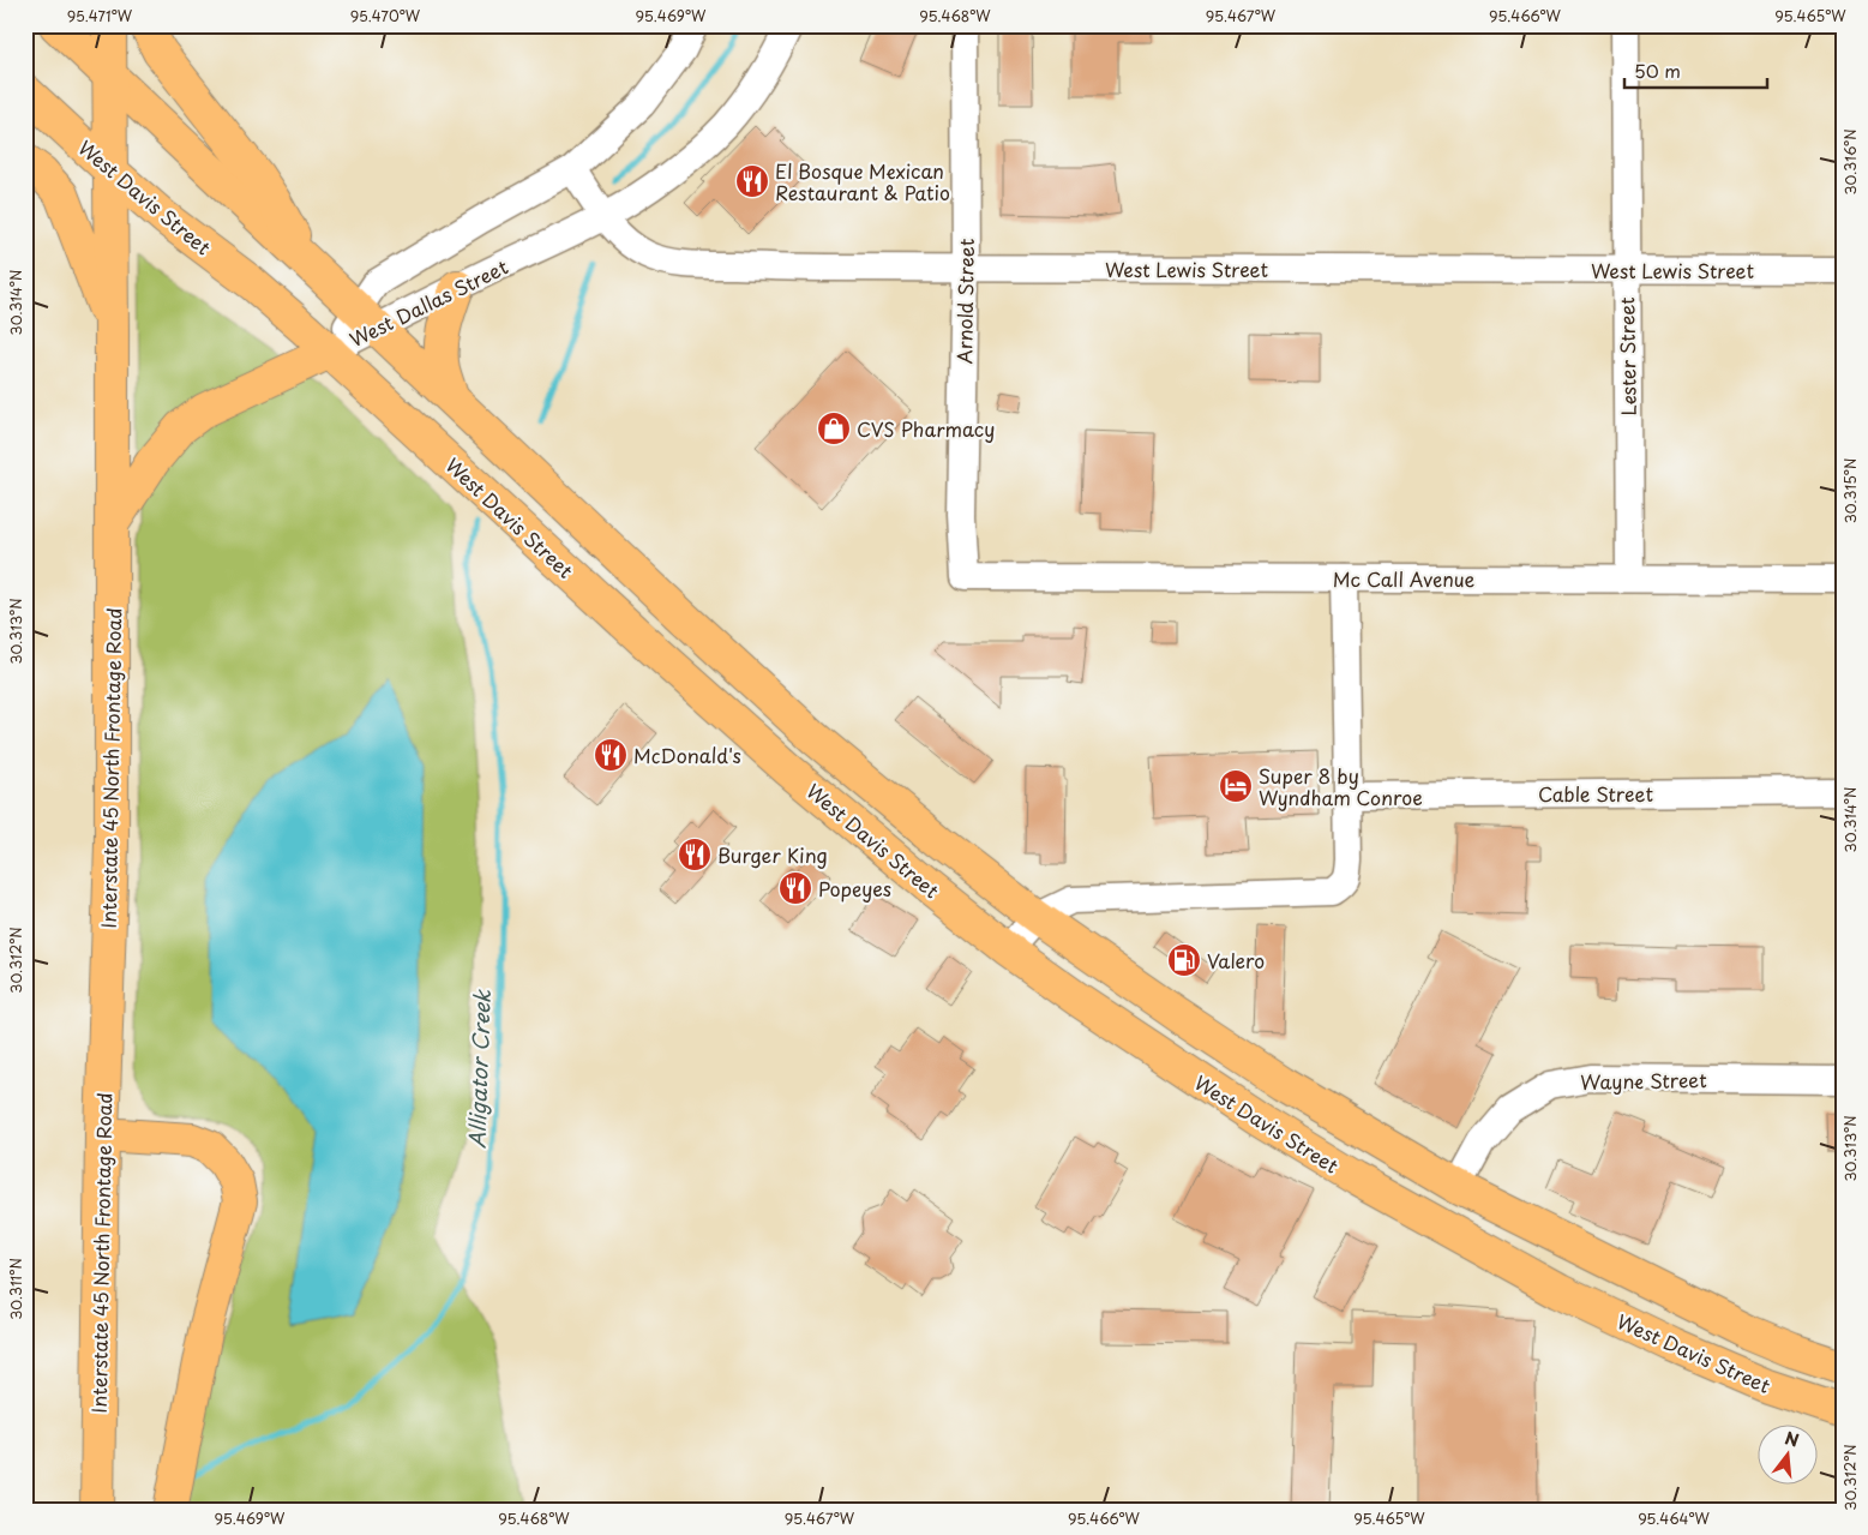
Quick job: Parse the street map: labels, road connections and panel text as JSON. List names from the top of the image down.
{
  "streets": {
    "main road": ["West Davis Street", "Interstate 45 North Frontage Road"],
    "street": [
      "West Lewis Street",
      "Arnold Street",
      "West Dallas Street",
      "Lester Street",
      "Mc Call Avenue",
      "Cable Street",
      "Wayne Street"
    ]
  },
  "crossings": [
    ["West Davis Street", "West Dallas Street"],
    ["West Davis Street", "Interstate 45 North Frontage Road"],
    ["West Lewis Street", "Arnold Street"],
    ["West Lewis Street", "West Dallas Street"],
    ["West Lewis Street", "Lester Street"],
    ["Arnold Street", "Mc Call Avenue"],
    ["Lester Street", "Mc Call Avenue"]
  ],
  "water": ["Alligator Creek"],
  "places": {
    "restaurant": [
      "El Bosque Mexican Restaurant & Patio",
      "McDonald's",
      "Burger King",
      "Popeyes"
    ],
    "shop": ["CVS Pharmacy"],
    "hotel": ["Super 8 by Wyndham Conroe"],
    "fuel station": ["Valero"]
  },
  "scale_bar": "50 m",
  "north": "top",
  "coordinates": [
    "95.471°W",
    "95.470°W",
    "95.469°W",
    "95.468°W",
    "95.467°W",
    "95.466°W",
    "95.465°W",
    "30.316°N",
    "30.314°N",
    "30.315°N",
    "30.313°N",
    "30.312°N",
    "30.311°N",
    "95.464°W"
  ]
}
